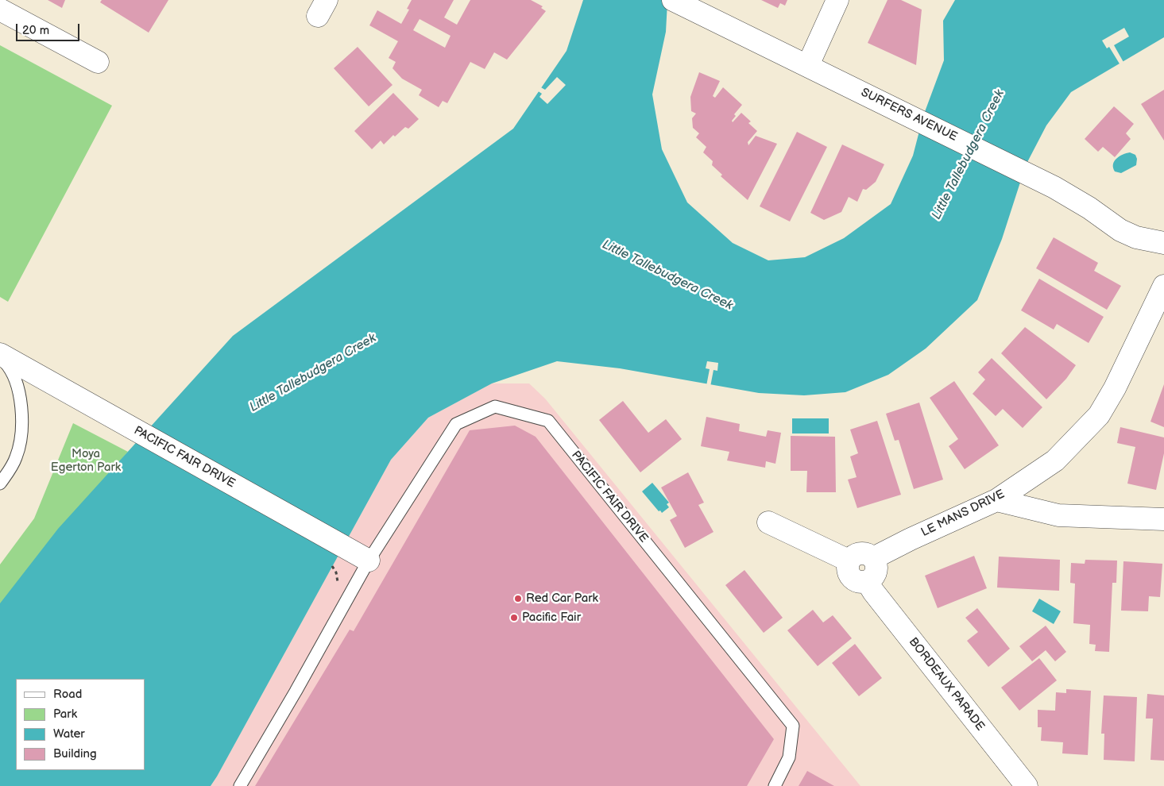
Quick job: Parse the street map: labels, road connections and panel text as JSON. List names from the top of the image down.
{
  "streets": {
    "street": [
      "SURFERS AVENUE",
      "PACIFIC FAIR DRIVE",
      "LE MANS DRIVE",
      "BORDEAUX PARADE"
    ]
  },
  "crossings": [
    ["LE MANS DRIVE", "BORDEAUX PARADE"]
  ],
  "water": ["Little Tallebudgera Creek"],
  "parks": ["Moya Egerton Park"],
  "places": ["Red Car Park", "Pacific Fair"],
  "legend": [
    "Road",
    "Park",
    "Water",
    "Building"
  ],
  "scale_bar": "20 m"
}
